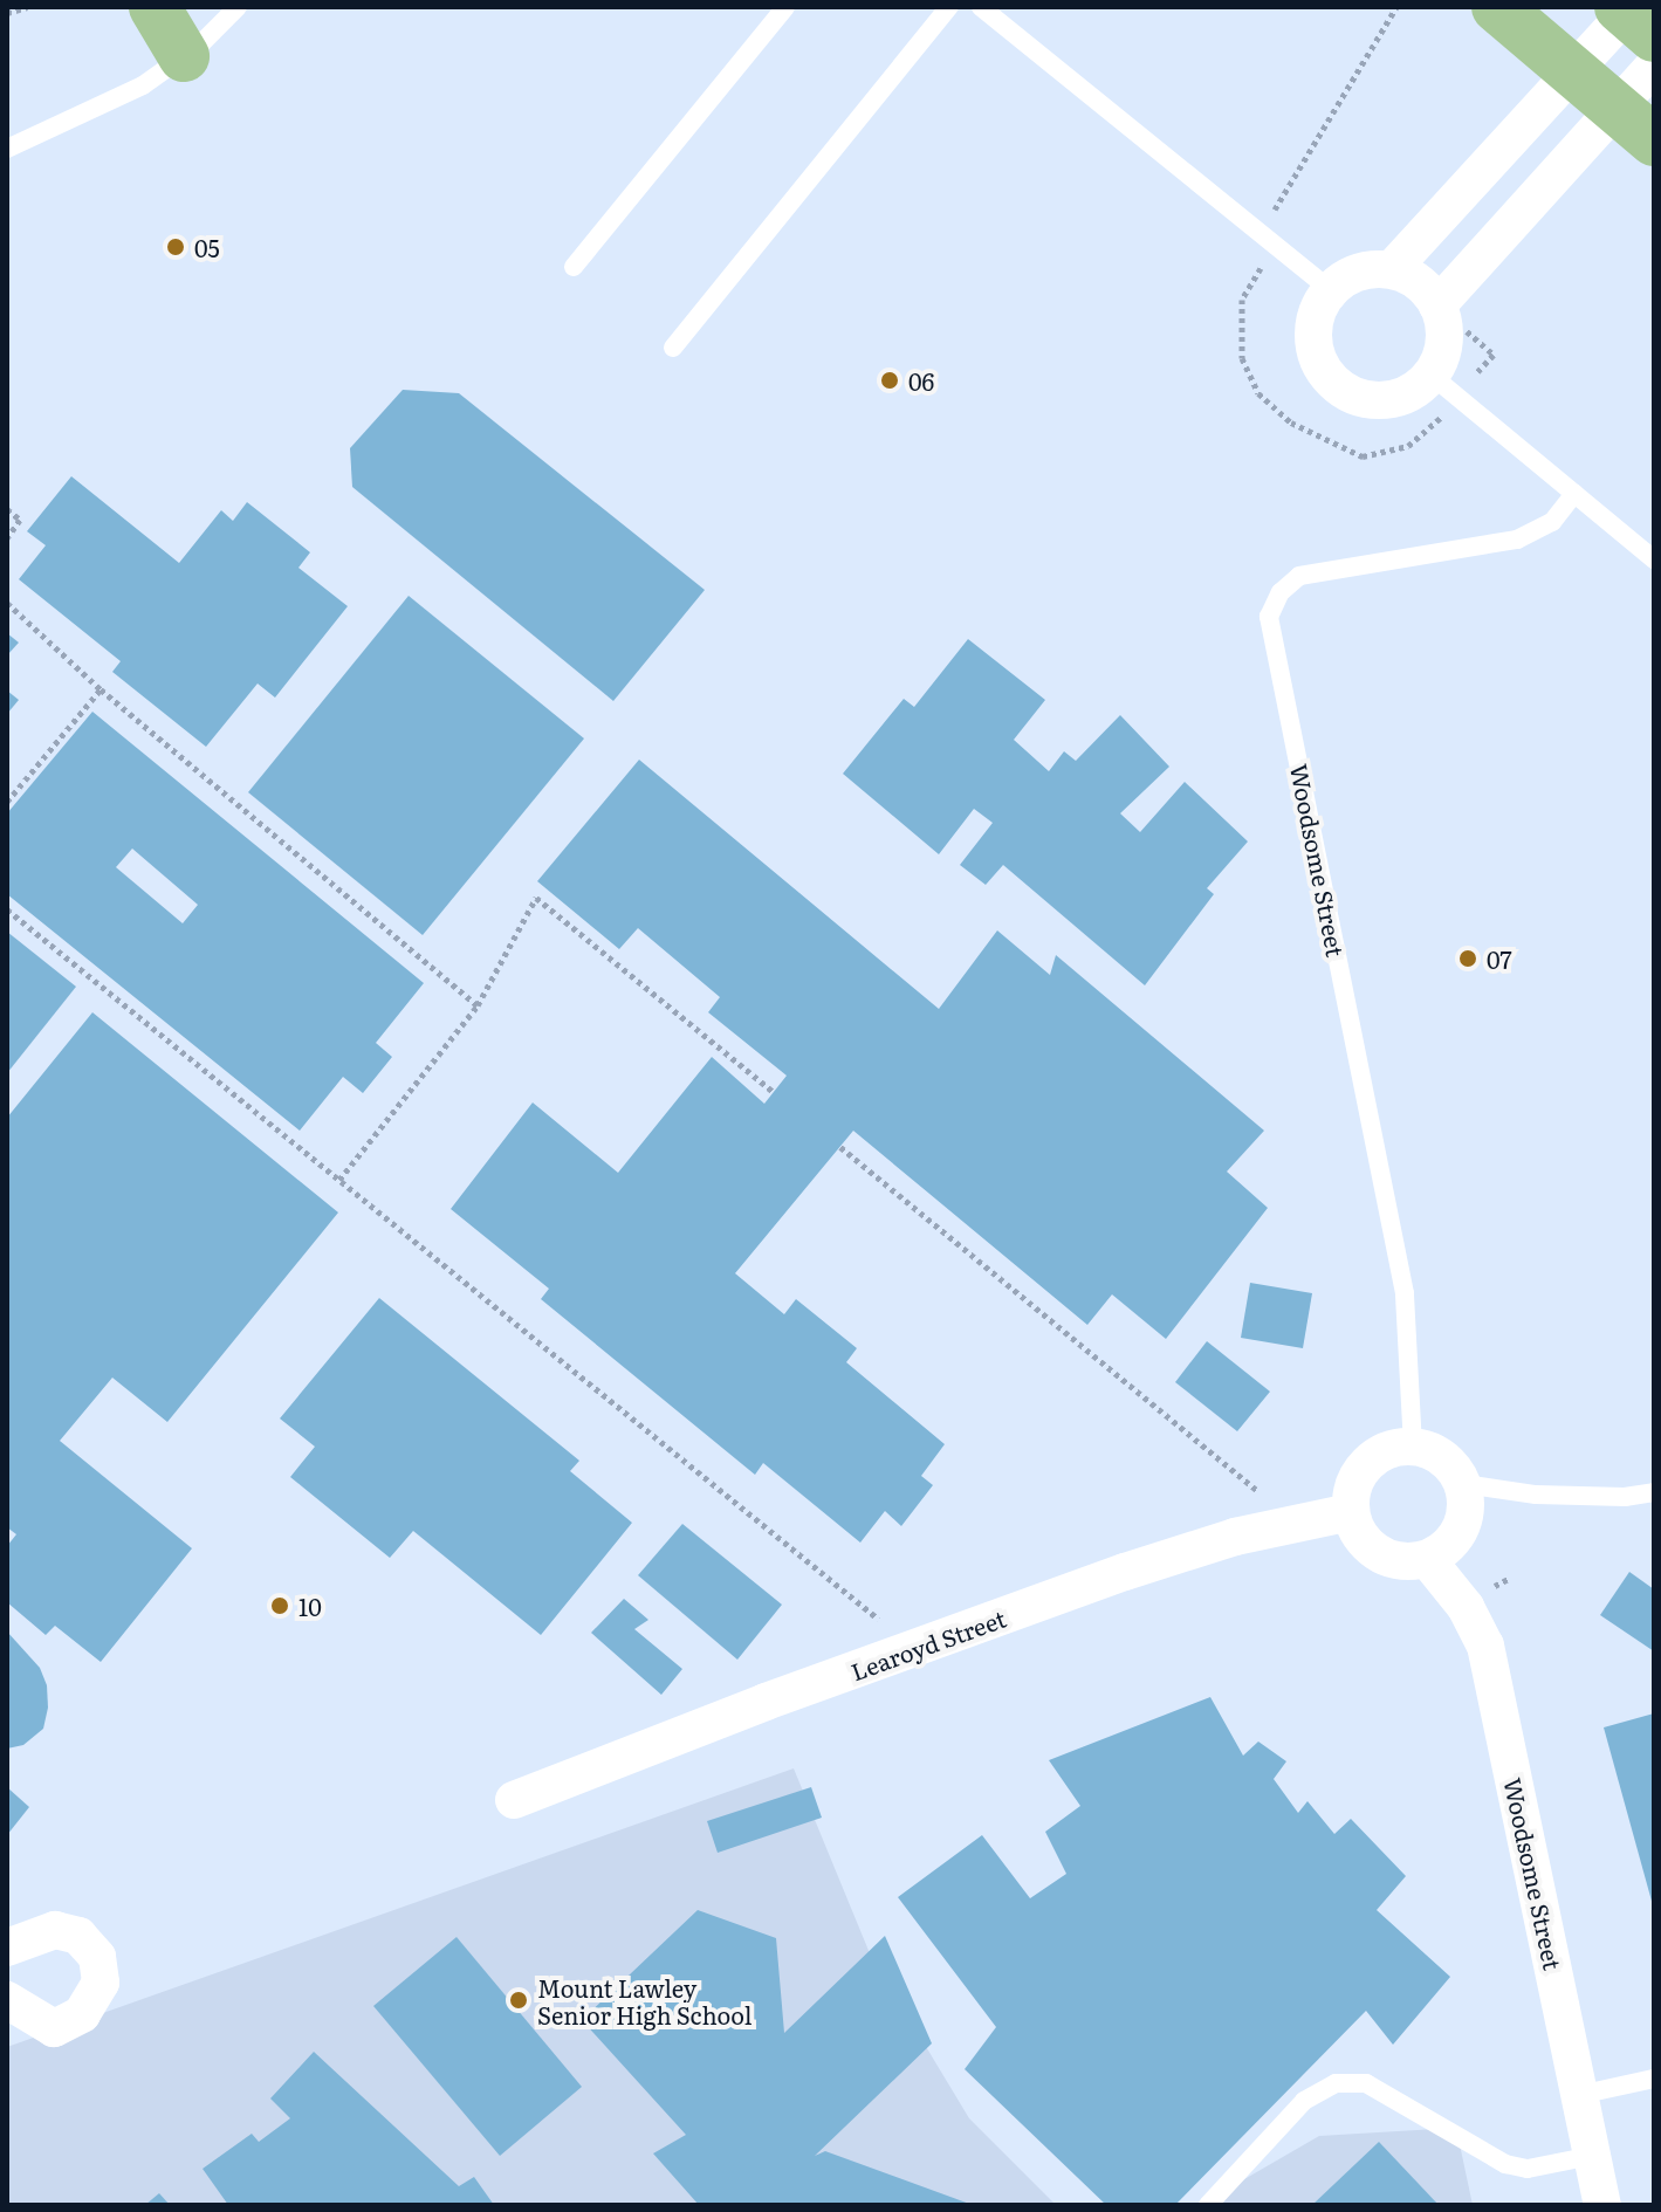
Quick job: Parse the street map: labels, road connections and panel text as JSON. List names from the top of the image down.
{
  "streets": {
    "street": ["Woodsome Street", "Learoyd Street"]
  },
  "crossings": [
    ["Woodsome Street", "Learoyd Street"]
  ],
  "places": [
    "05",
    "06",
    "07",
    "10",
    "Mount Lawley Senior High School"
  ]
}
